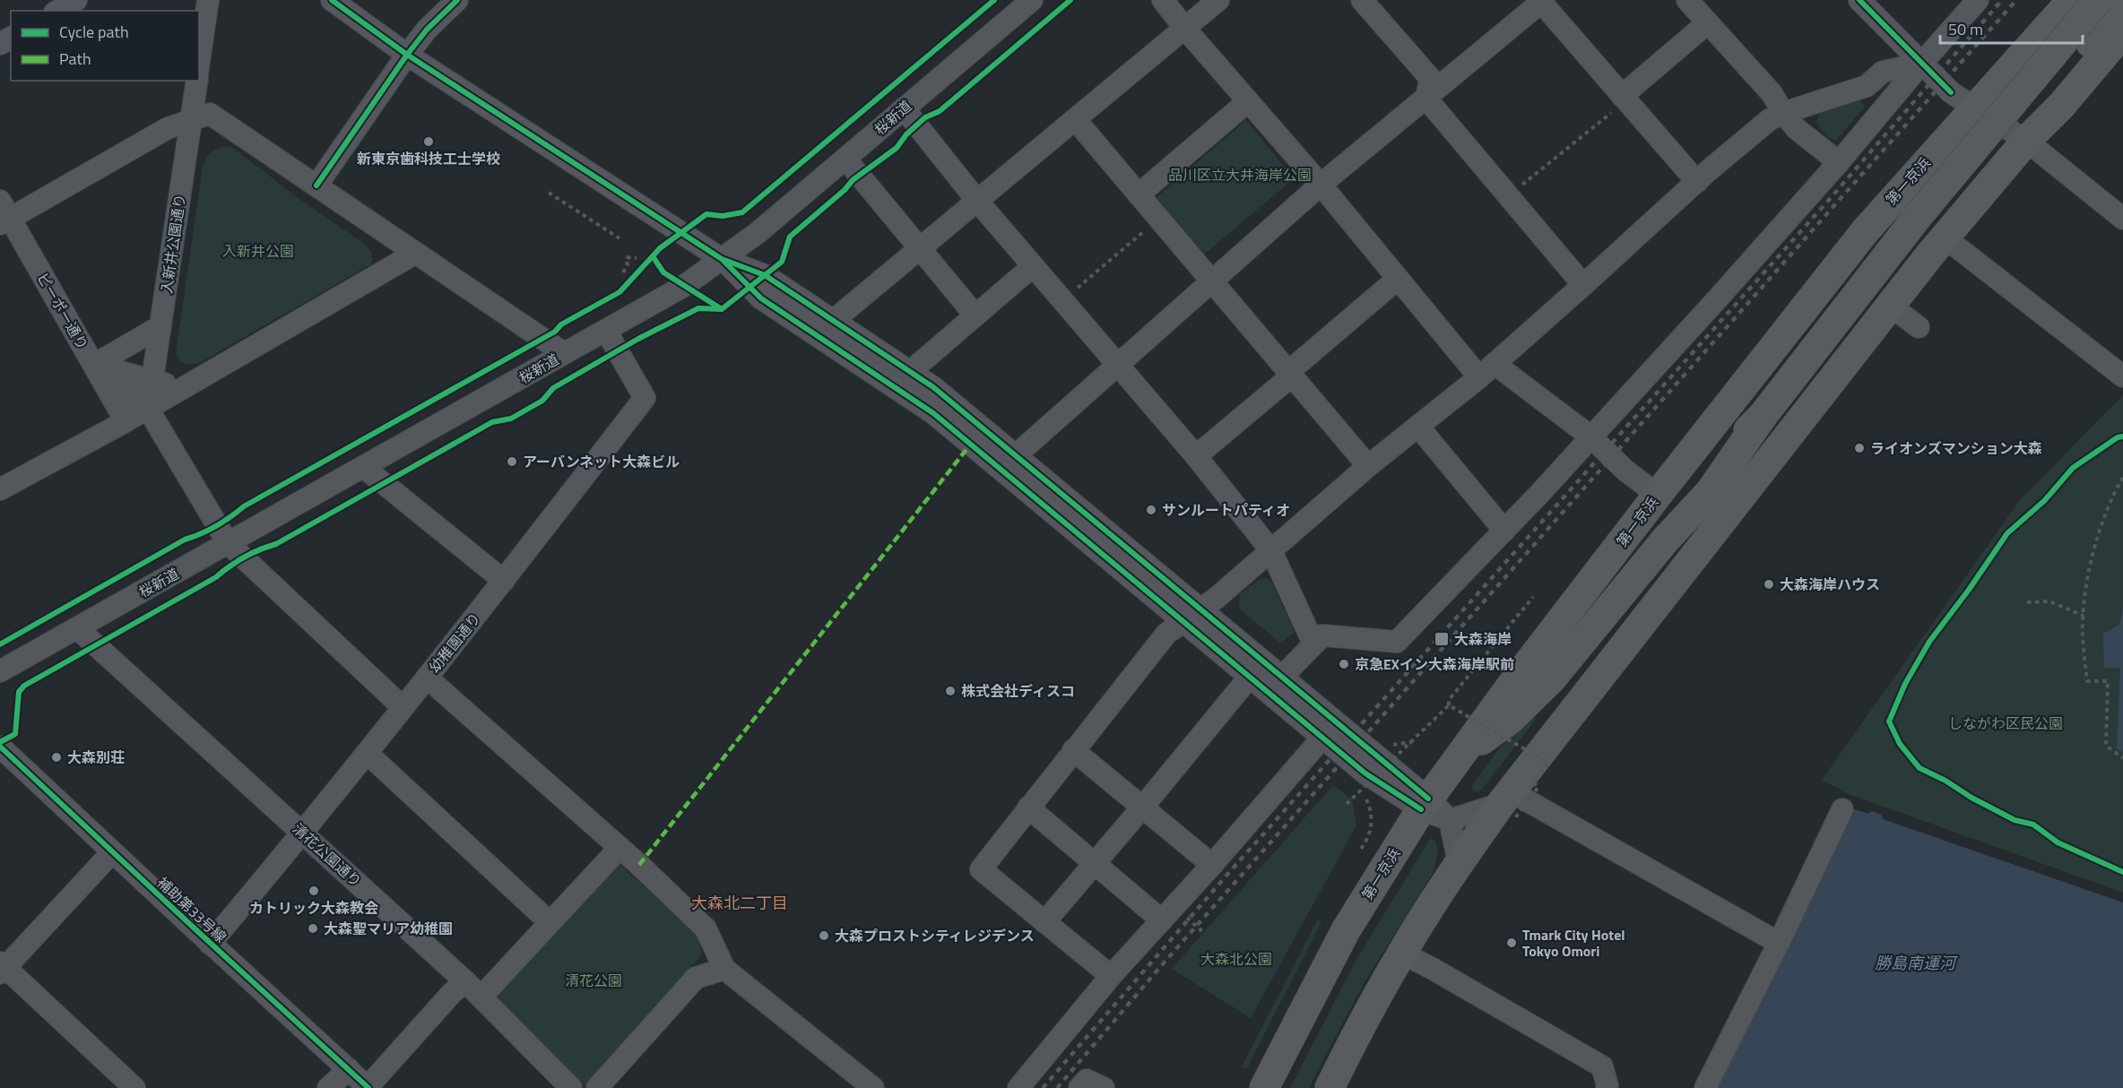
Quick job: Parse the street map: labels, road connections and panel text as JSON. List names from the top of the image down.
{
  "streets": {
    "highway": ["第一京浜"],
    "street": [
      "桜新道",
      "入新井公園通り",
      "ピーポー通り",
      "幼稚園通り",
      "清花公園通り",
      "補助第33号線"
    ]
  },
  "crossings": [
    ["桜新道", "幼稚園通り"],
    ["桜新道", "清花公園通り"],
    ["幼稚園通り", "清花公園通り"],
    ["幼稚園通り", "補助第33号線"]
  ],
  "districts": ["大森北二丁目"],
  "water": ["勝島南運河"],
  "parks": [
    "品川区立大井海岸公園",
    "入新井公園",
    "しながわ区民公園",
    "大森北公園",
    "清花公園"
  ],
  "places": {
    "other": [
      "新東京歯科技工士学校",
      "ライオンズマンション大森",
      "アーバンネット大森ビル",
      "サンルートパティオ",
      "大森海岸ハウス",
      "京急EXイン大森海岸駅前",
      "株式会社ディスコ",
      "大森別荘",
      "カトリック大森教会",
      "大森聖マリア幼稚園",
      "大森プロストシティレジデンス",
      "Tmark City Hotel Tokyo Omori"
    ],
    "transit": ["大森海岸"]
  },
  "legend": ["Cycle path", "Path"],
  "scale_bar": "50 m"
}
